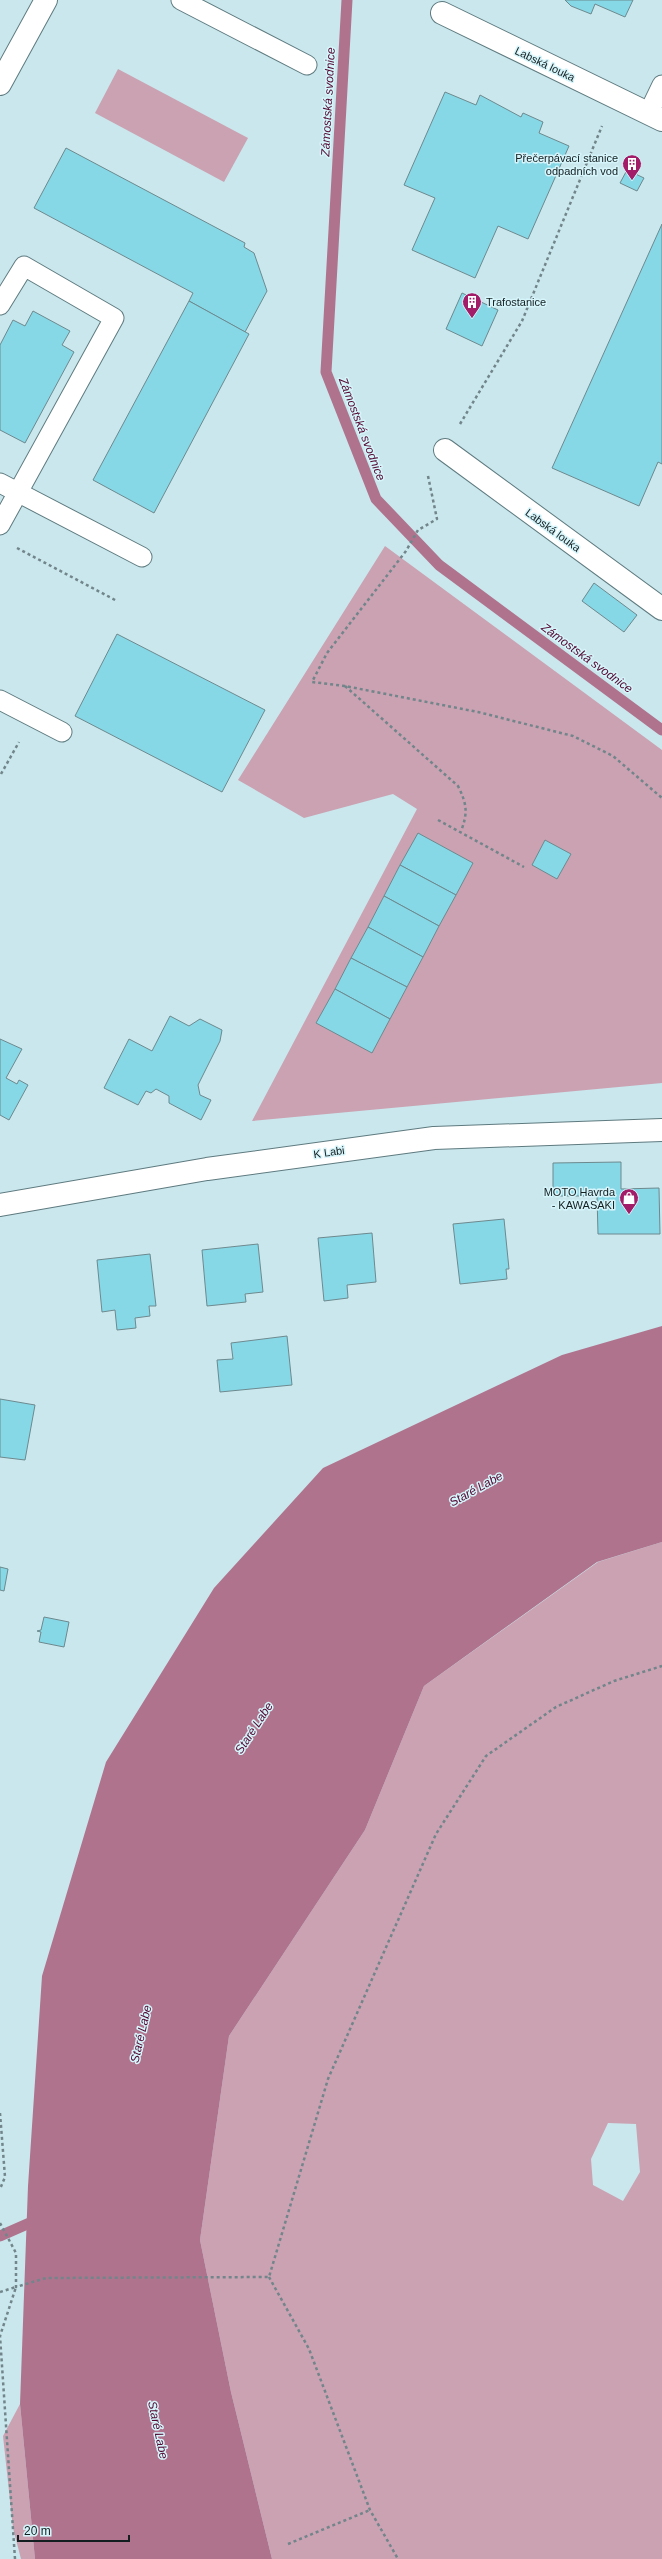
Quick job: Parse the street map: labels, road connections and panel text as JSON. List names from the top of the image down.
{
  "streets": {
    "street": ["Labská louka", "K Labi"]
  },
  "water": ["Zámostská svodnice", "Staré Labe"],
  "places": {
    "building": ["Přečerpávací stanice odpadních vod", "Trafostanice"],
    "shop": ["MOTO Havrda - KAWASAKI"]
  },
  "scale_bar": "20 m"
}
